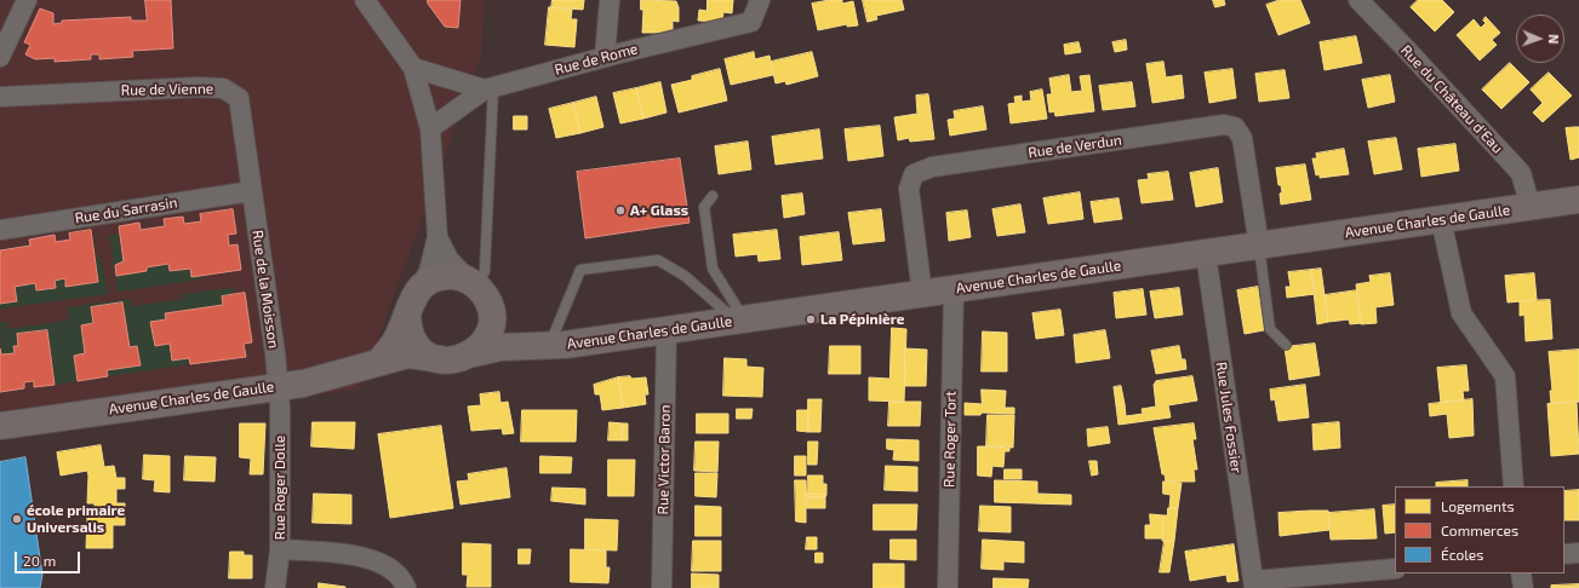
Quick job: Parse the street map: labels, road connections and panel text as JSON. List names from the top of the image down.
{
  "streets": {
    "street": [
      "Rue de Rome",
      "Rue de Vienne",
      "Rue du Château d'Eau",
      "Rue de Verdun",
      "Rue du Sarrasin",
      "Avenue Charles de Gaulle",
      "Rue de la Moisson",
      "Rue Jules Fossier",
      "Rue Roger Tort",
      "Rue Victor Baron",
      "Rue Roger Dolle"
    ]
  },
  "crossings": [
    ["Rue de Vienne", "Rue du Sarrasin"],
    ["Rue de Vienne", "Rue de la Moisson"],
    ["Rue du Château d'Eau", "Avenue Charles de Gaulle"],
    ["Rue de Verdun", "Avenue Charles de Gaulle"],
    ["Rue du Sarrasin", "Rue de la Moisson"],
    ["Avenue Charles de Gaulle", "Rue de la Moisson"],
    ["Avenue Charles de Gaulle", "Rue Jules Fossier"],
    ["Avenue Charles de Gaulle", "Rue Roger Tort"],
    ["Avenue Charles de Gaulle", "Rue Victor Baron"],
    ["Avenue Charles de Gaulle", "Rue Roger Dolle"],
    ["Rue de la Moisson", "Rue Roger Dolle"]
  ],
  "places": ["A+ Glass", "La Pépinière", "école primaire Universalis"],
  "legend": ["Logements", "Commerces", "Écoles"],
  "scale_bar": "20 m",
  "north": "right"
}
